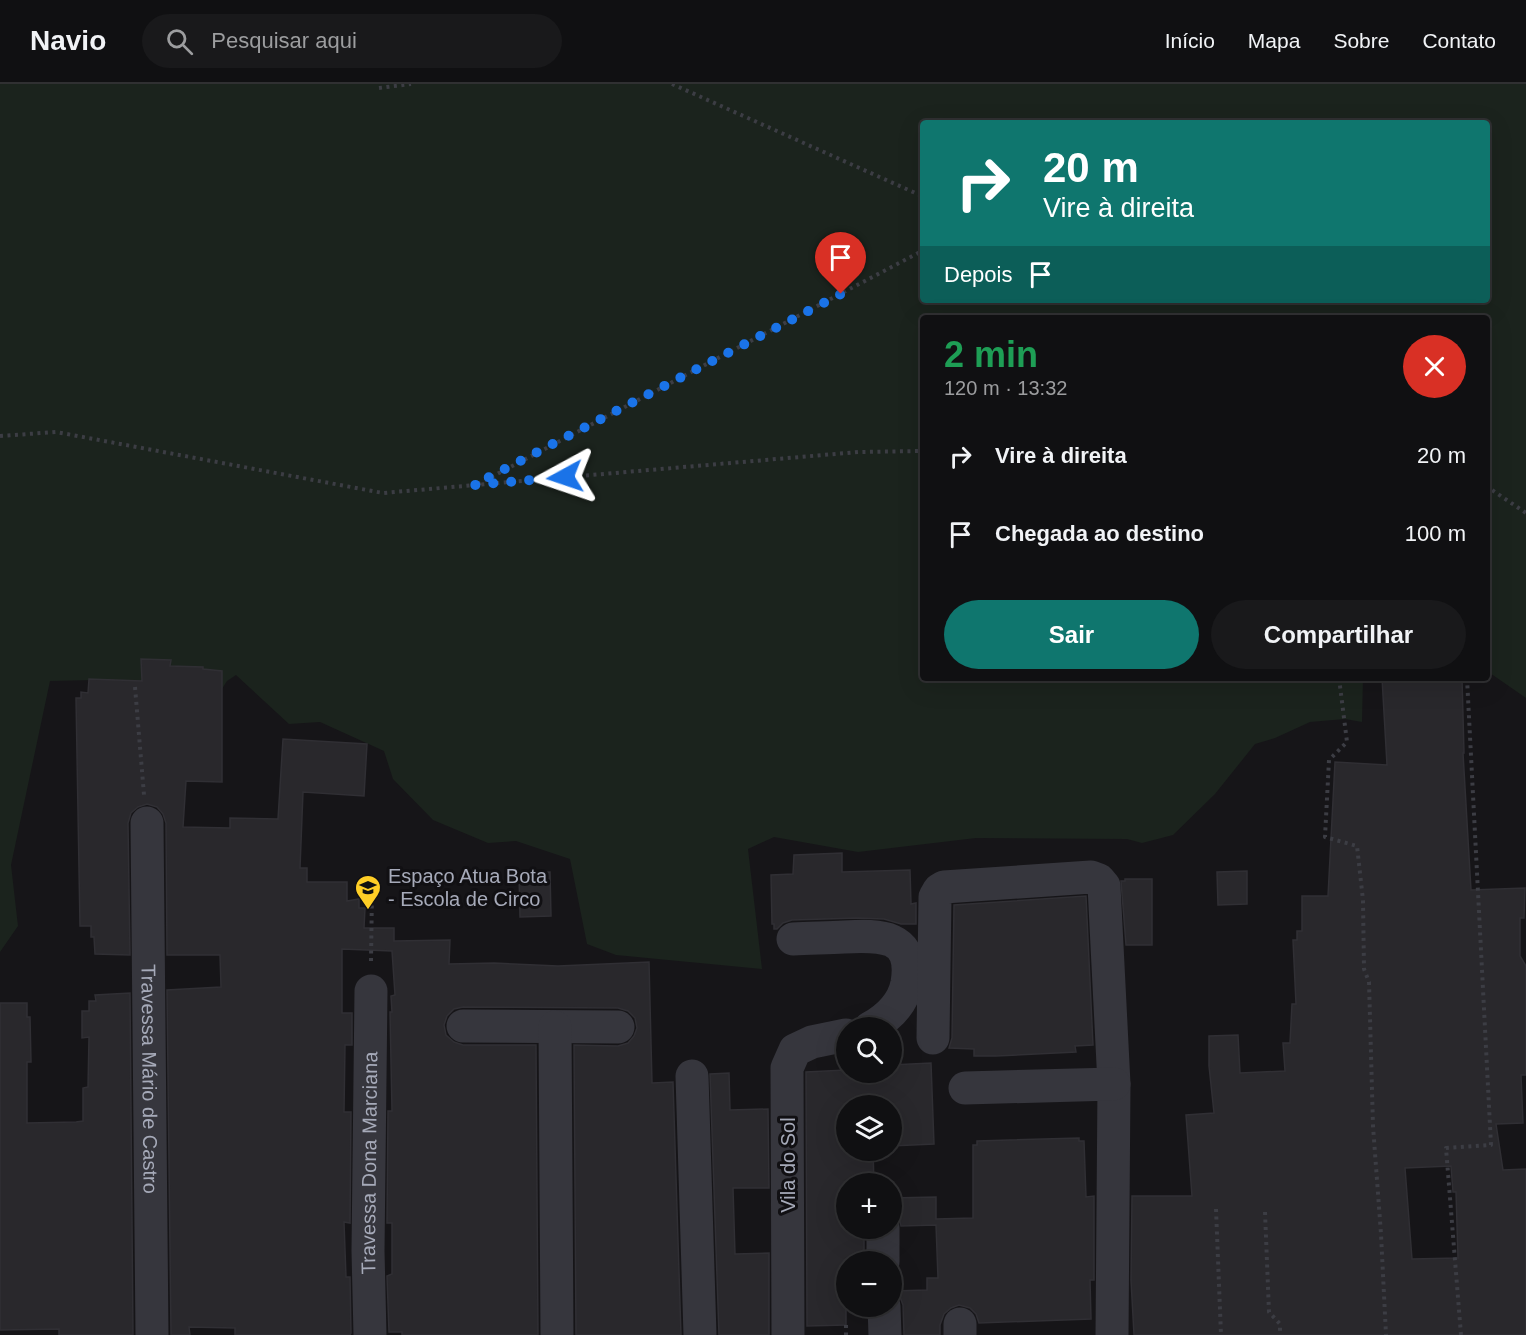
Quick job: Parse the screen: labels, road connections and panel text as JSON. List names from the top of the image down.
{
  "streets": {
    "street": ["Travessa Mário de Castro", "Travessa Dona Marciana", "Vila do Sol"]
  },
  "places": {
    "school or university": ["Espaço Atua Bota - Escola de Circo"]
  },
  "page": {
    "header": "Navio",
    "search": "Pesquisar aqui",
    "nav": [
      "Início",
      "Mapa",
      "Sobre",
      "Contato"
    ],
    "turn": ["20 m", "Vire à direita"],
    "then": "Depois",
    "heading": ["2 min", "120 m · 13:32"],
    "list": [
      {
        "name": "Vire à direita",
        "value": "20 m"
      },
      {
        "name": "Chegada ao destino",
        "value": "100 m"
      }
    ],
    "buttons": ["Sair", "Compartilhar"],
    "map_buttons": ["+", "−"]
  }
}
